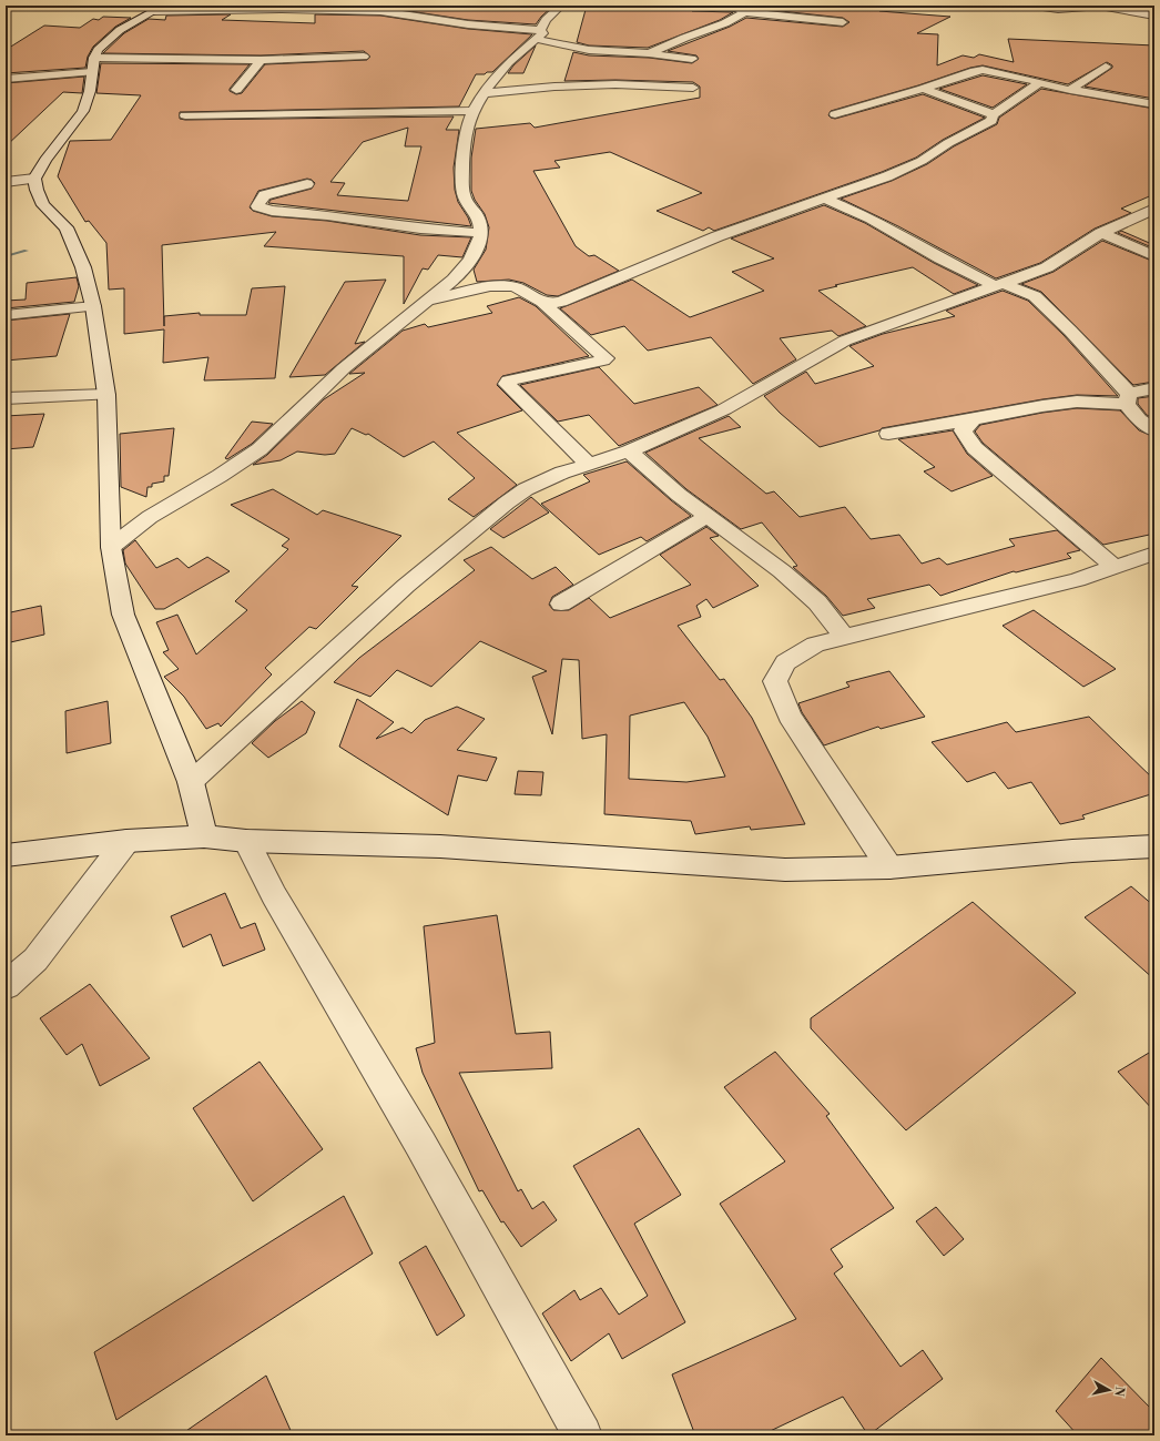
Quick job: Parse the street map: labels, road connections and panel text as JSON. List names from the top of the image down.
{
  "north": "right"
}
